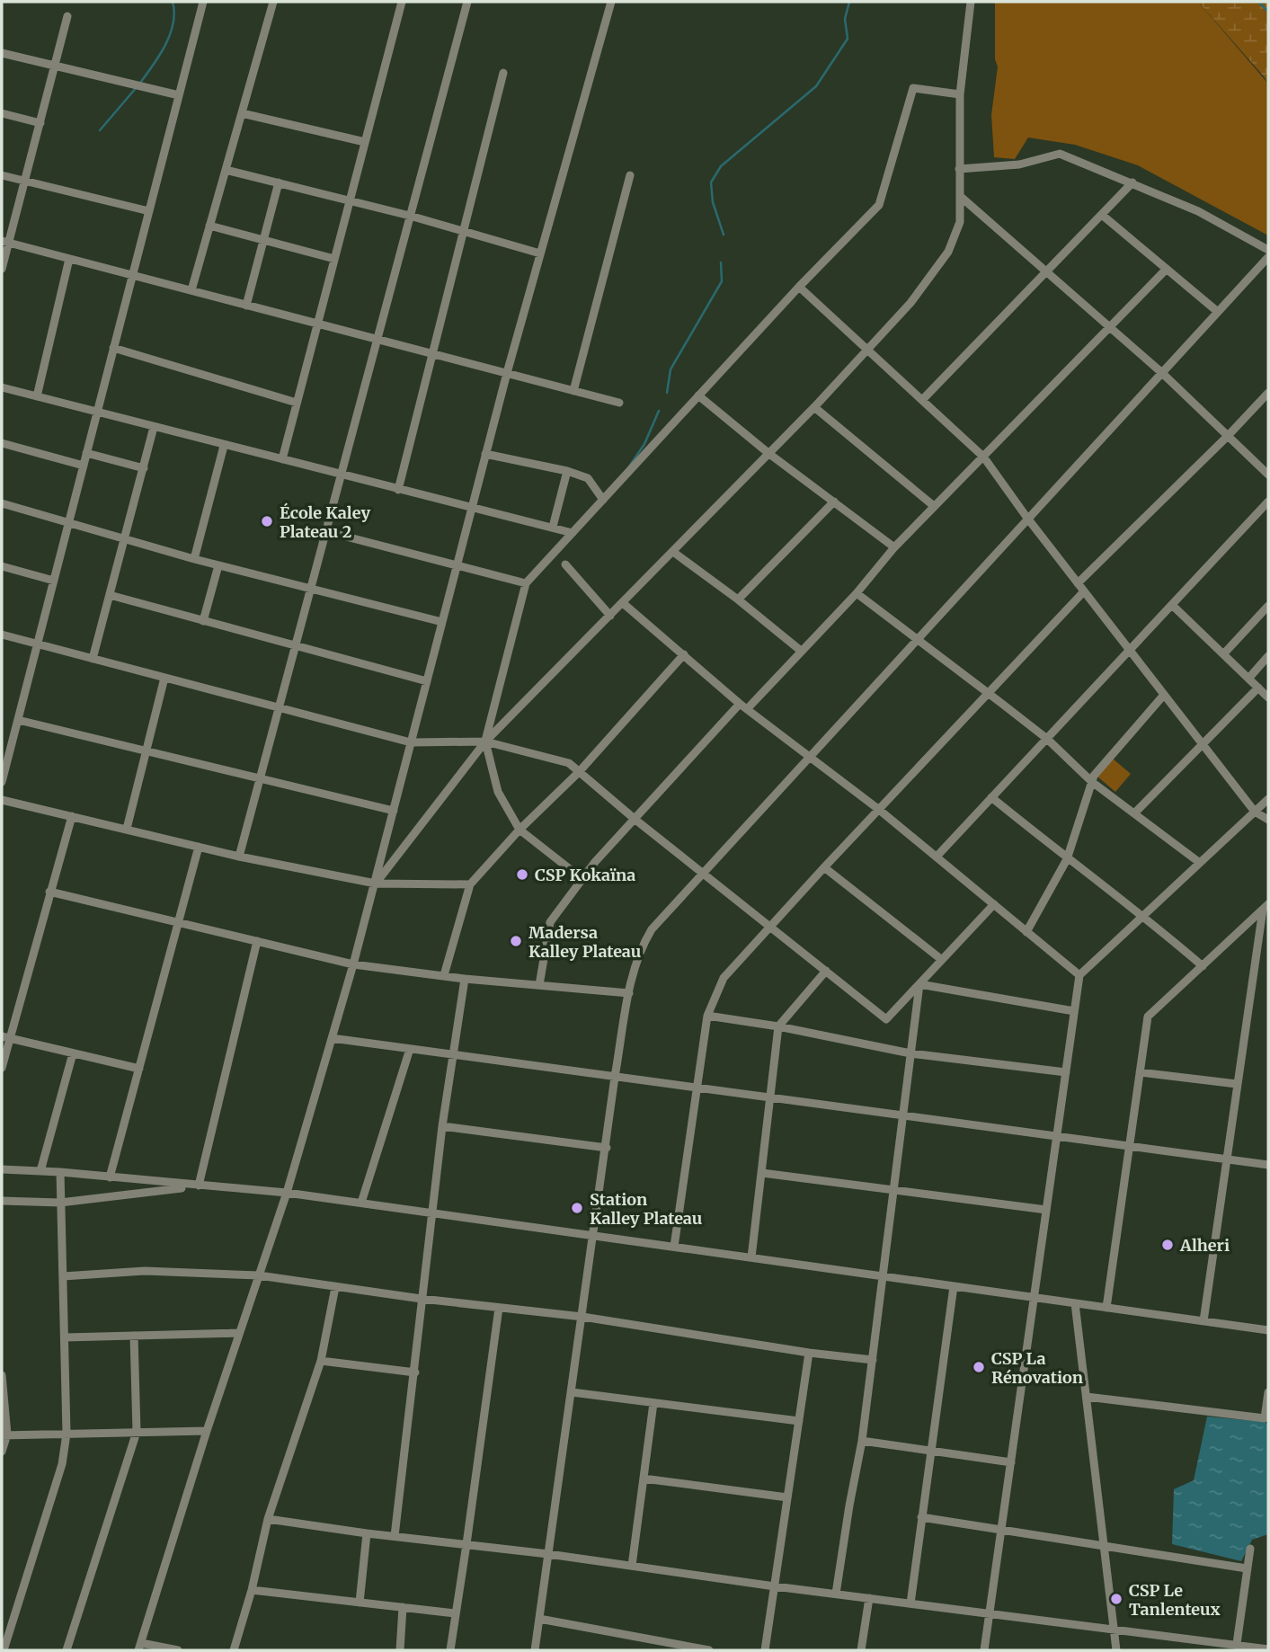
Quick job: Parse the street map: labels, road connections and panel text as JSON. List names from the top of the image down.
{
  "places": [
    "École Kaley Plateau 2",
    "CSP Kokaïna",
    "Madersa Kalley Plateau",
    "Station Kalley Plateau",
    "Alheri",
    "CSP La Rénovation",
    "CSP Le Tanlenteux"
  ]
}
